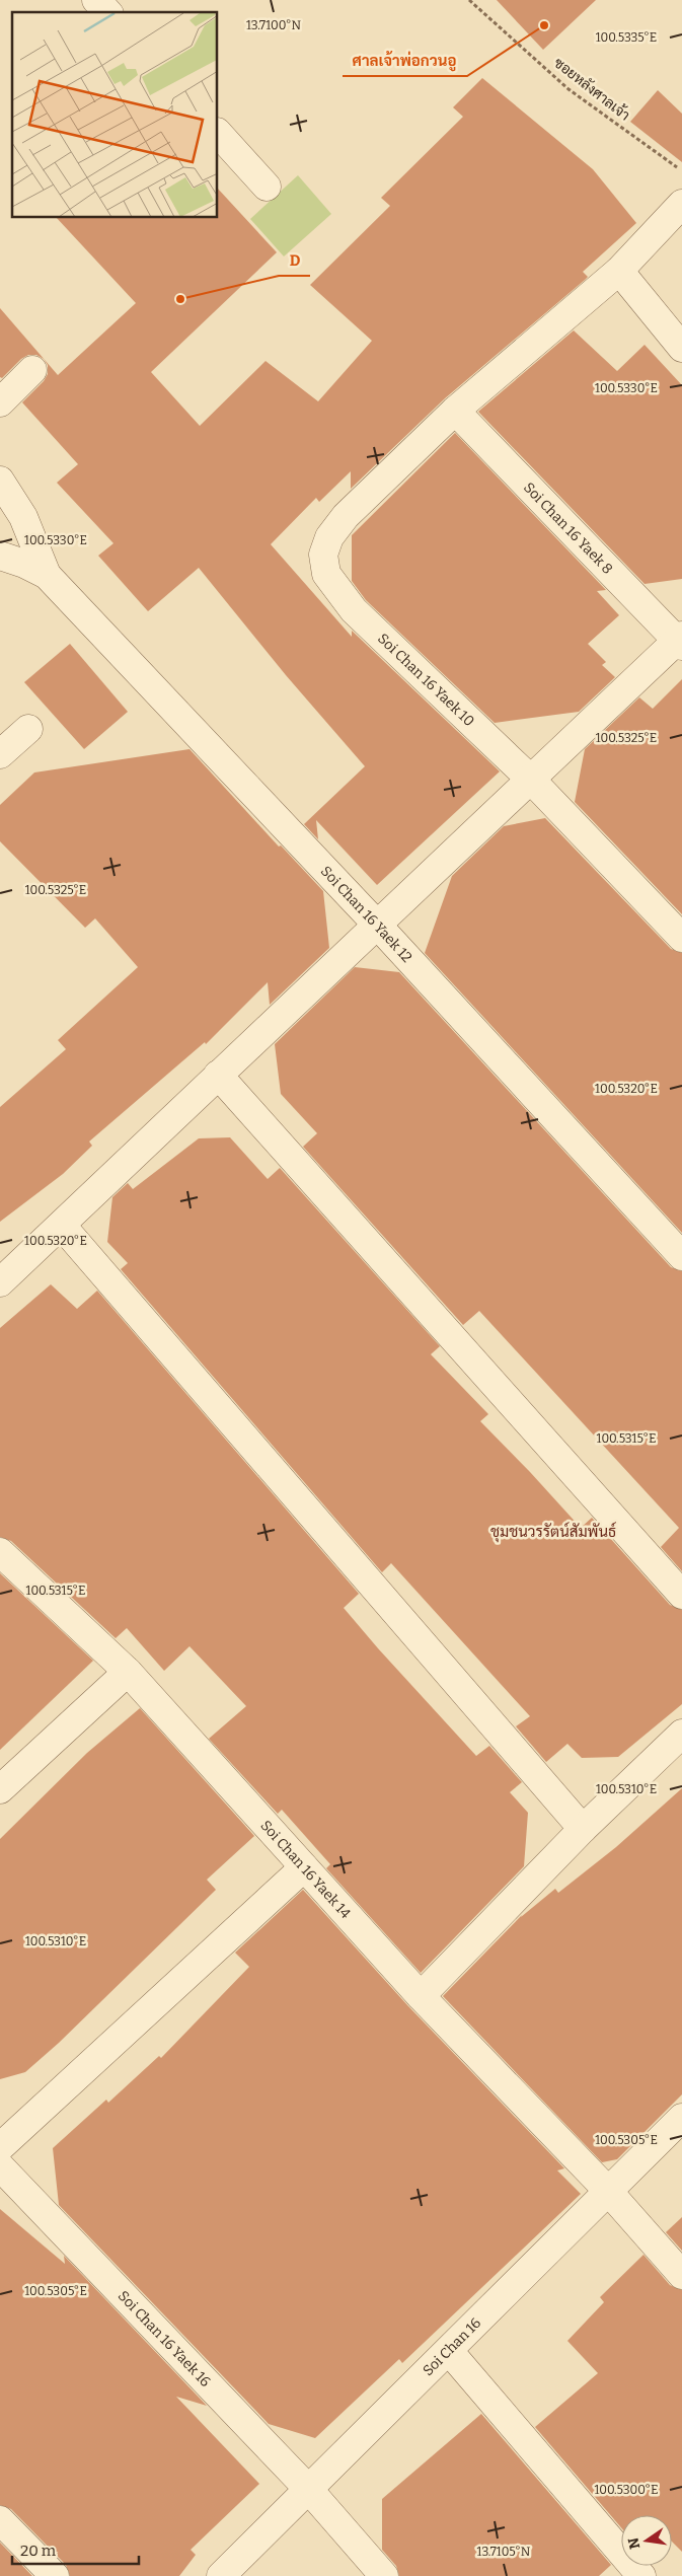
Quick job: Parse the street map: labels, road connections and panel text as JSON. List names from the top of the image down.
{
  "streets": {
    "street": [
      "Soi Chan 16 Yaek 8",
      "Soi Chan 16 Yaek 10",
      "Soi Chan 16 Yaek 12",
      "Soi Chan 16 Yaek 14",
      "Soi Chan 16 Yaek 16",
      "Soi Chan 16"
    ],
    "path": ["ซอยหลังศาลเจ้า"]
  },
  "crossings": [
    ["Soi Chan 16 Yaek 8", "Soi Chan 16 Yaek 10"],
    ["Soi Chan 16 Yaek 14", "Soi Chan 16"],
    ["Soi Chan 16 Yaek 16", "Soi Chan 16"]
  ],
  "districts": ["ชุมชนวรรัตน์สัมพันธ์"],
  "places": ["ศาลเจ้าพ่อกวนอู", "D"],
  "scale_bar": "20 m",
  "north": "left",
  "coordinates": [
    "13.7100°N",
    "100.5335°E",
    "100.5330°E",
    "100.5325°E",
    "100.5320°E",
    "100.5315°E",
    "100.5310°E",
    "100.5305°E",
    "100.5300°E",
    "13.7105°N"
  ]
}
